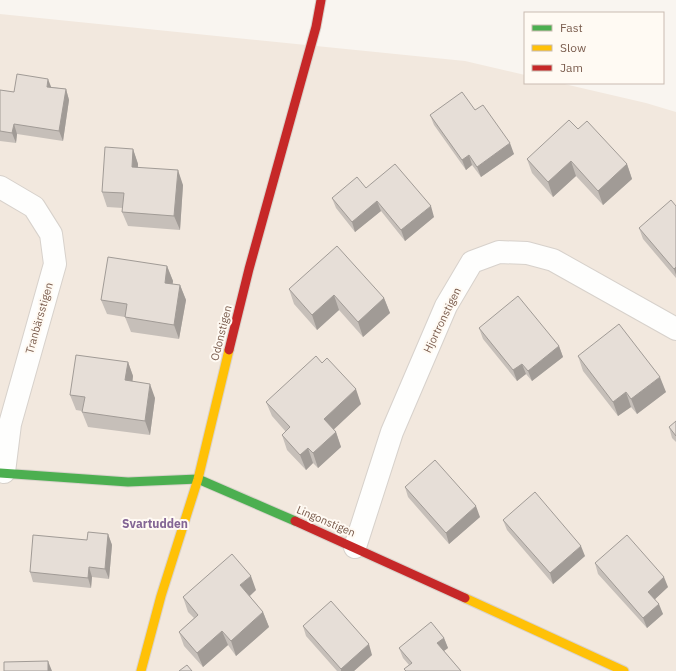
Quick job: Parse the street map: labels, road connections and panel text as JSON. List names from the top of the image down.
{
  "streets": {
    "street": [
      "Tranbärsstigen",
      "Hjortronstigen",
      "Odonstigen",
      "Lingonstigen"
    ]
  },
  "crossings": [
    ["Tranbärsstigen", "Lingonstigen"],
    ["Hjortronstigen", "Lingonstigen"],
    ["Odonstigen", "Lingonstigen"]
  ],
  "districts": ["Svartudden"],
  "legend": ["Fast", "Slow", "Jam"]
}
